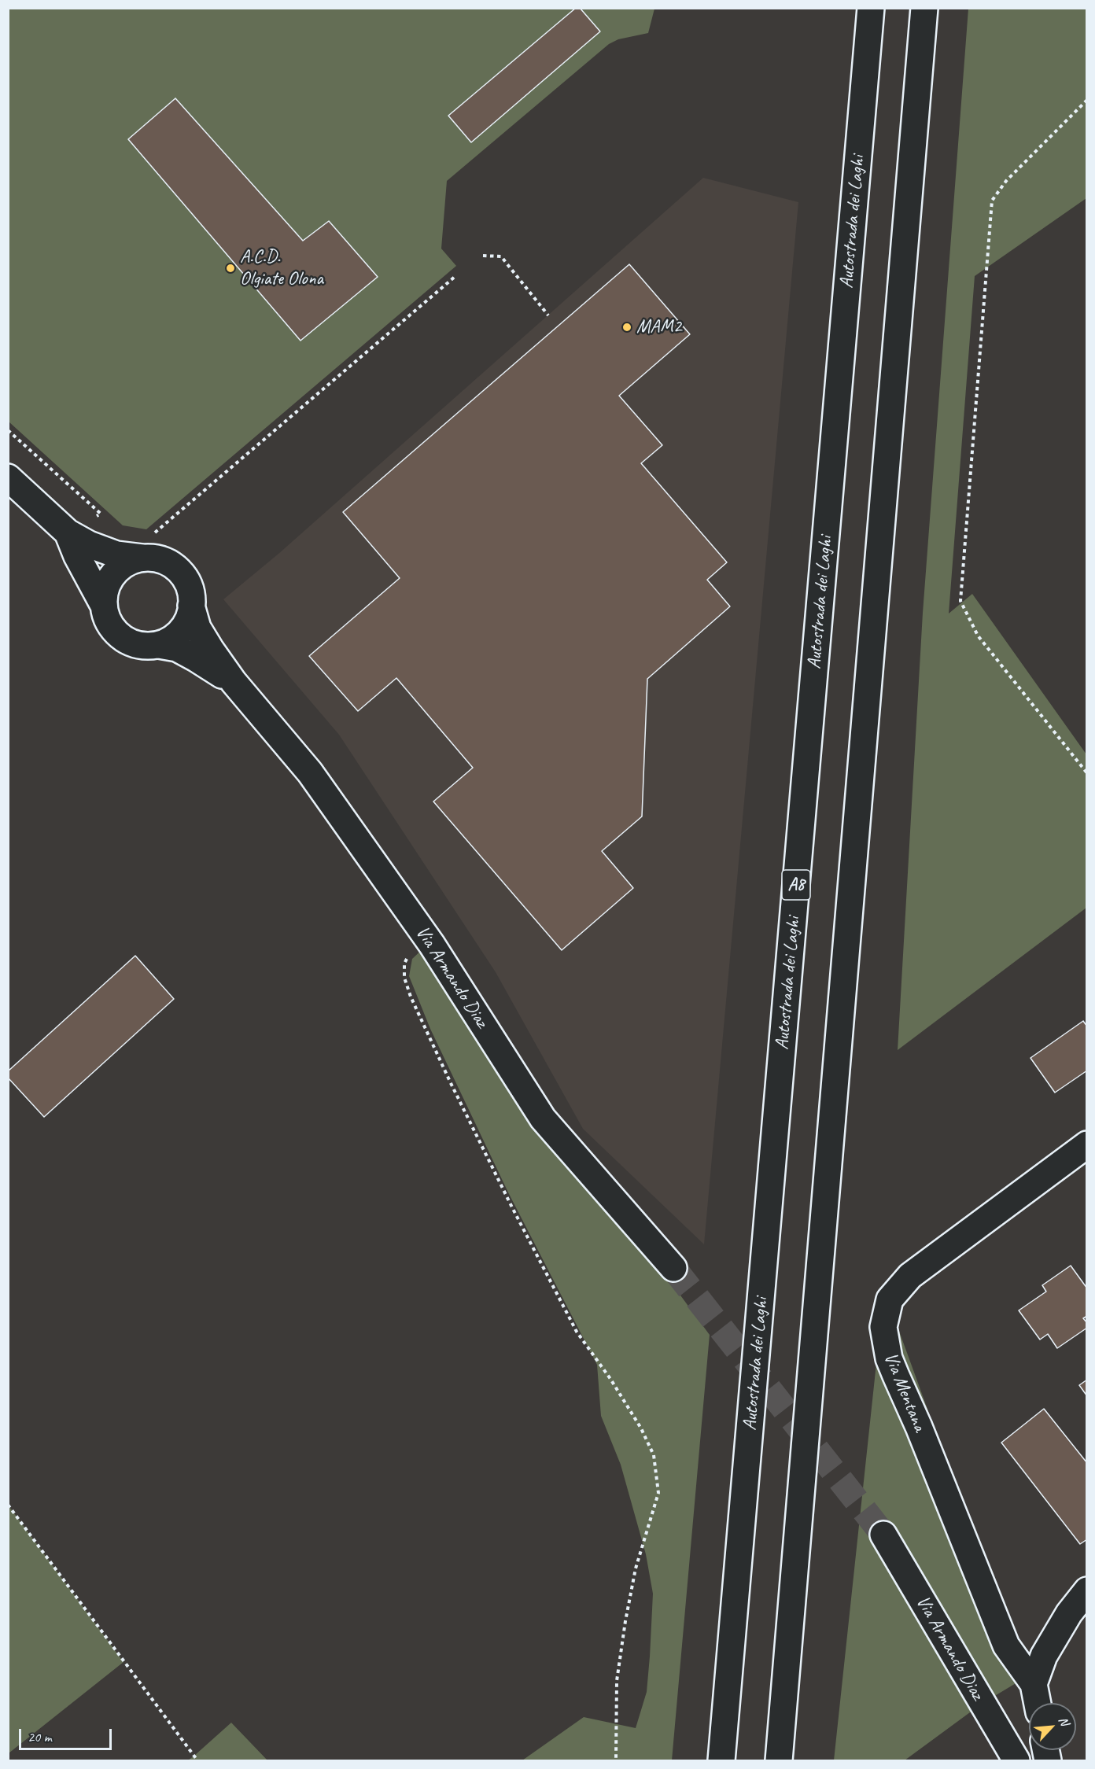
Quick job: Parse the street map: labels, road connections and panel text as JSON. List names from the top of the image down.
{
  "streets": {
    "main road": [
      "Autostrada dei Laghi",
      "A8",
      "Via Armando Diaz",
      "Via Mentana"
    ]
  },
  "places": ["A.C.D. Olgiate Olona", "MAM2"],
  "scale_bar": "20 m",
  "north": "top right"
}
